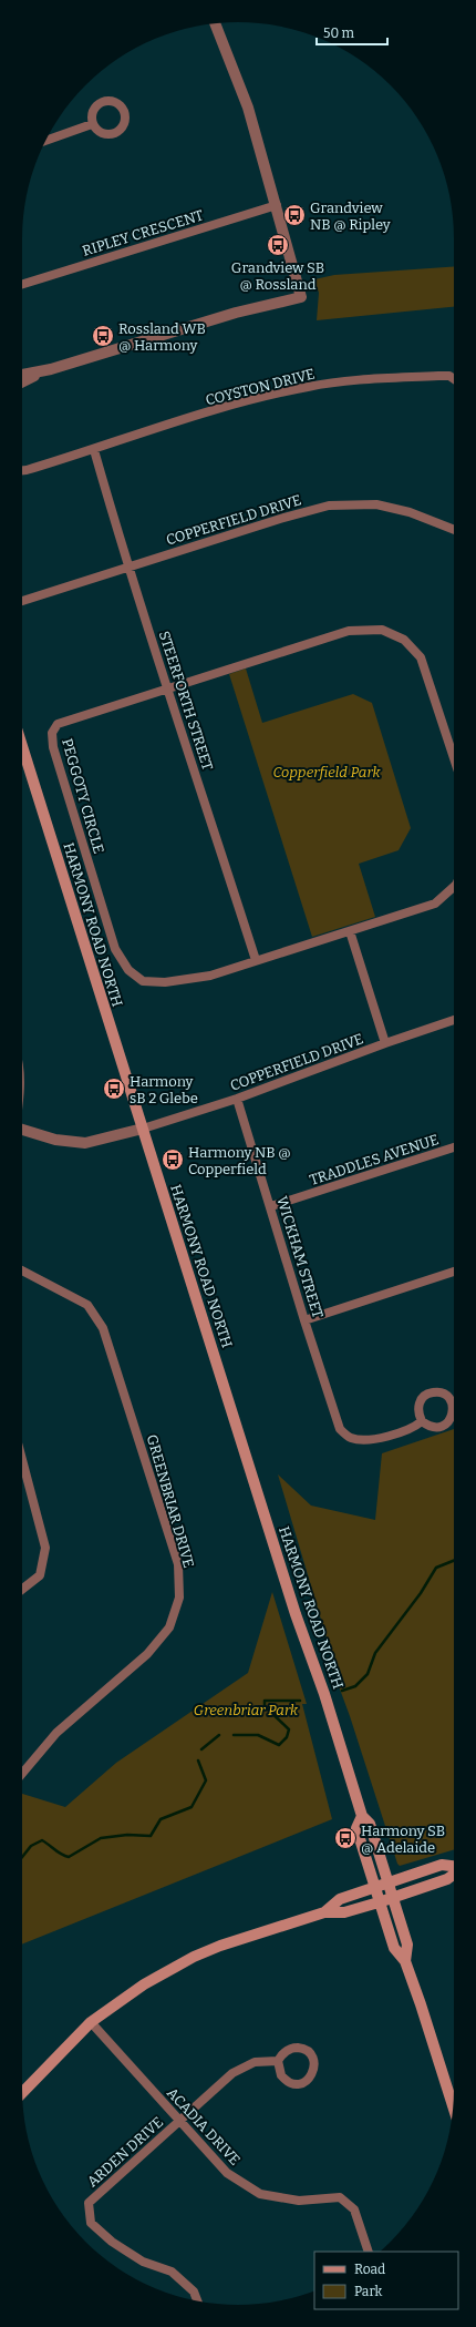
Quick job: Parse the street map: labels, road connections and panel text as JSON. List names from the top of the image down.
{
  "streets": {
    "main road": ["HARMONY ROAD NORTH"],
    "street": [
      "RIPLEY CRESCENT",
      "COYSTON DRIVE",
      "COPPERFIELD DRIVE",
      "STEERFORTH STREET",
      "PEGGOTY CIRCLE",
      "TRADDLES AVENUE",
      "WICKHAM STREET",
      "GREENBRIAR DRIVE",
      "ACADIA DRIVE",
      "ARDEN DRIVE"
    ]
  },
  "crossings": [
    ["COYSTON DRIVE", "STEERFORTH STREET"],
    ["COPPERFIELD DRIVE", "STEERFORTH STREET"],
    ["COPPERFIELD DRIVE", "HARMONY ROAD NORTH"],
    ["COPPERFIELD DRIVE", "WICKHAM STREET"],
    ["STEERFORTH STREET", "PEGGOTY CIRCLE"],
    ["TRADDLES AVENUE", "WICKHAM STREET"],
    ["ACADIA DRIVE", "ARDEN DRIVE"]
  ],
  "parks": ["Copperfield Park", "Greenbriar Park"],
  "places": {
    "bus stop": [
      "Grandview NB @ Ripley",
      "Grandview SB @ Rossland",
      "Rossland WB @ Harmony",
      "Harmony sB 2 Glebe",
      "Harmony NB @ Copperfield",
      "Harmony SB @ Adelaide"
    ]
  },
  "legend": ["Road", "Park"],
  "scale_bar": "50 m"
}
